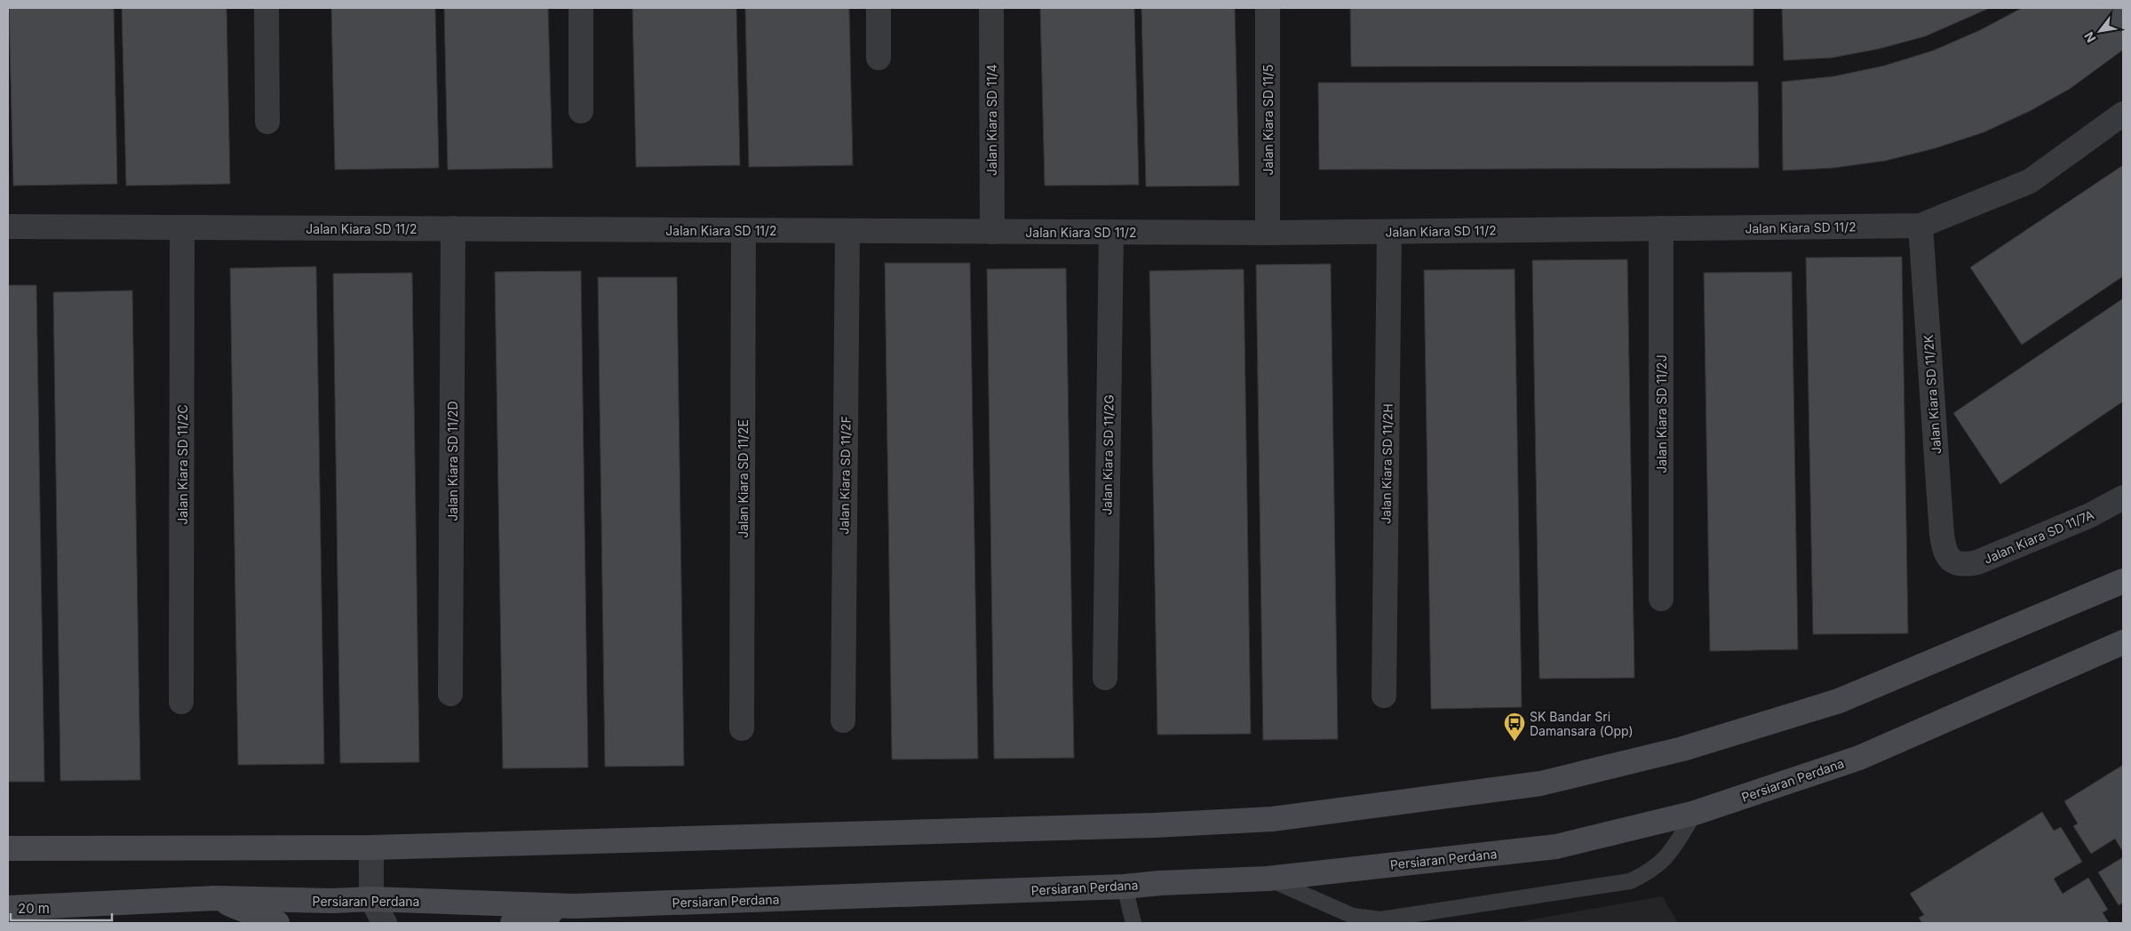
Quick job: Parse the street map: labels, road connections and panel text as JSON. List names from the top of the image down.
{
  "streets": {
    "main road": ["Persiaran Perdana"],
    "street": [
      "Jalan Kiara SD 11/4",
      "Jalan Kiara SD 11/5",
      "Jalan Kiara SD 11/2",
      "Jalan Kiara SD 11/2K",
      "Jalan Kiara SD 11/2J",
      "Jalan Kiara SD 11/2G",
      "Jalan Kiara SD 11/2D",
      "Jalan Kiara SD 11/2H",
      "Jalan Kiara SD 11/2C",
      "Jalan Kiara SD 11/2F",
      "Jalan Kiara SD 11/2E",
      "Jalan Kiara SD 11/7A"
    ]
  },
  "crossings": [
    ["Jalan Kiara SD 11/4", "Jalan Kiara SD 11/2"],
    ["Jalan Kiara SD 11/5", "Jalan Kiara SD 11/2"],
    ["Jalan Kiara SD 11/2", "Jalan Kiara SD 11/2K"],
    ["Jalan Kiara SD 11/2", "Jalan Kiara SD 11/2J"],
    ["Jalan Kiara SD 11/2", "Jalan Kiara SD 11/2G"],
    ["Jalan Kiara SD 11/2", "Jalan Kiara SD 11/2D"],
    ["Jalan Kiara SD 11/2", "Jalan Kiara SD 11/2H"],
    ["Jalan Kiara SD 11/2", "Jalan Kiara SD 11/2C"],
    ["Jalan Kiara SD 11/2", "Jalan Kiara SD 11/2F"],
    ["Jalan Kiara SD 11/2", "Jalan Kiara SD 11/2E"],
    ["Jalan Kiara SD 11/2K", "Jalan Kiara SD 11/7A"]
  ],
  "places": {
    "bus stop": ["SK Bandar Sri Damansara (Opp)"]
  },
  "scale_bar": "20 m",
  "north": "bottom left"
}
